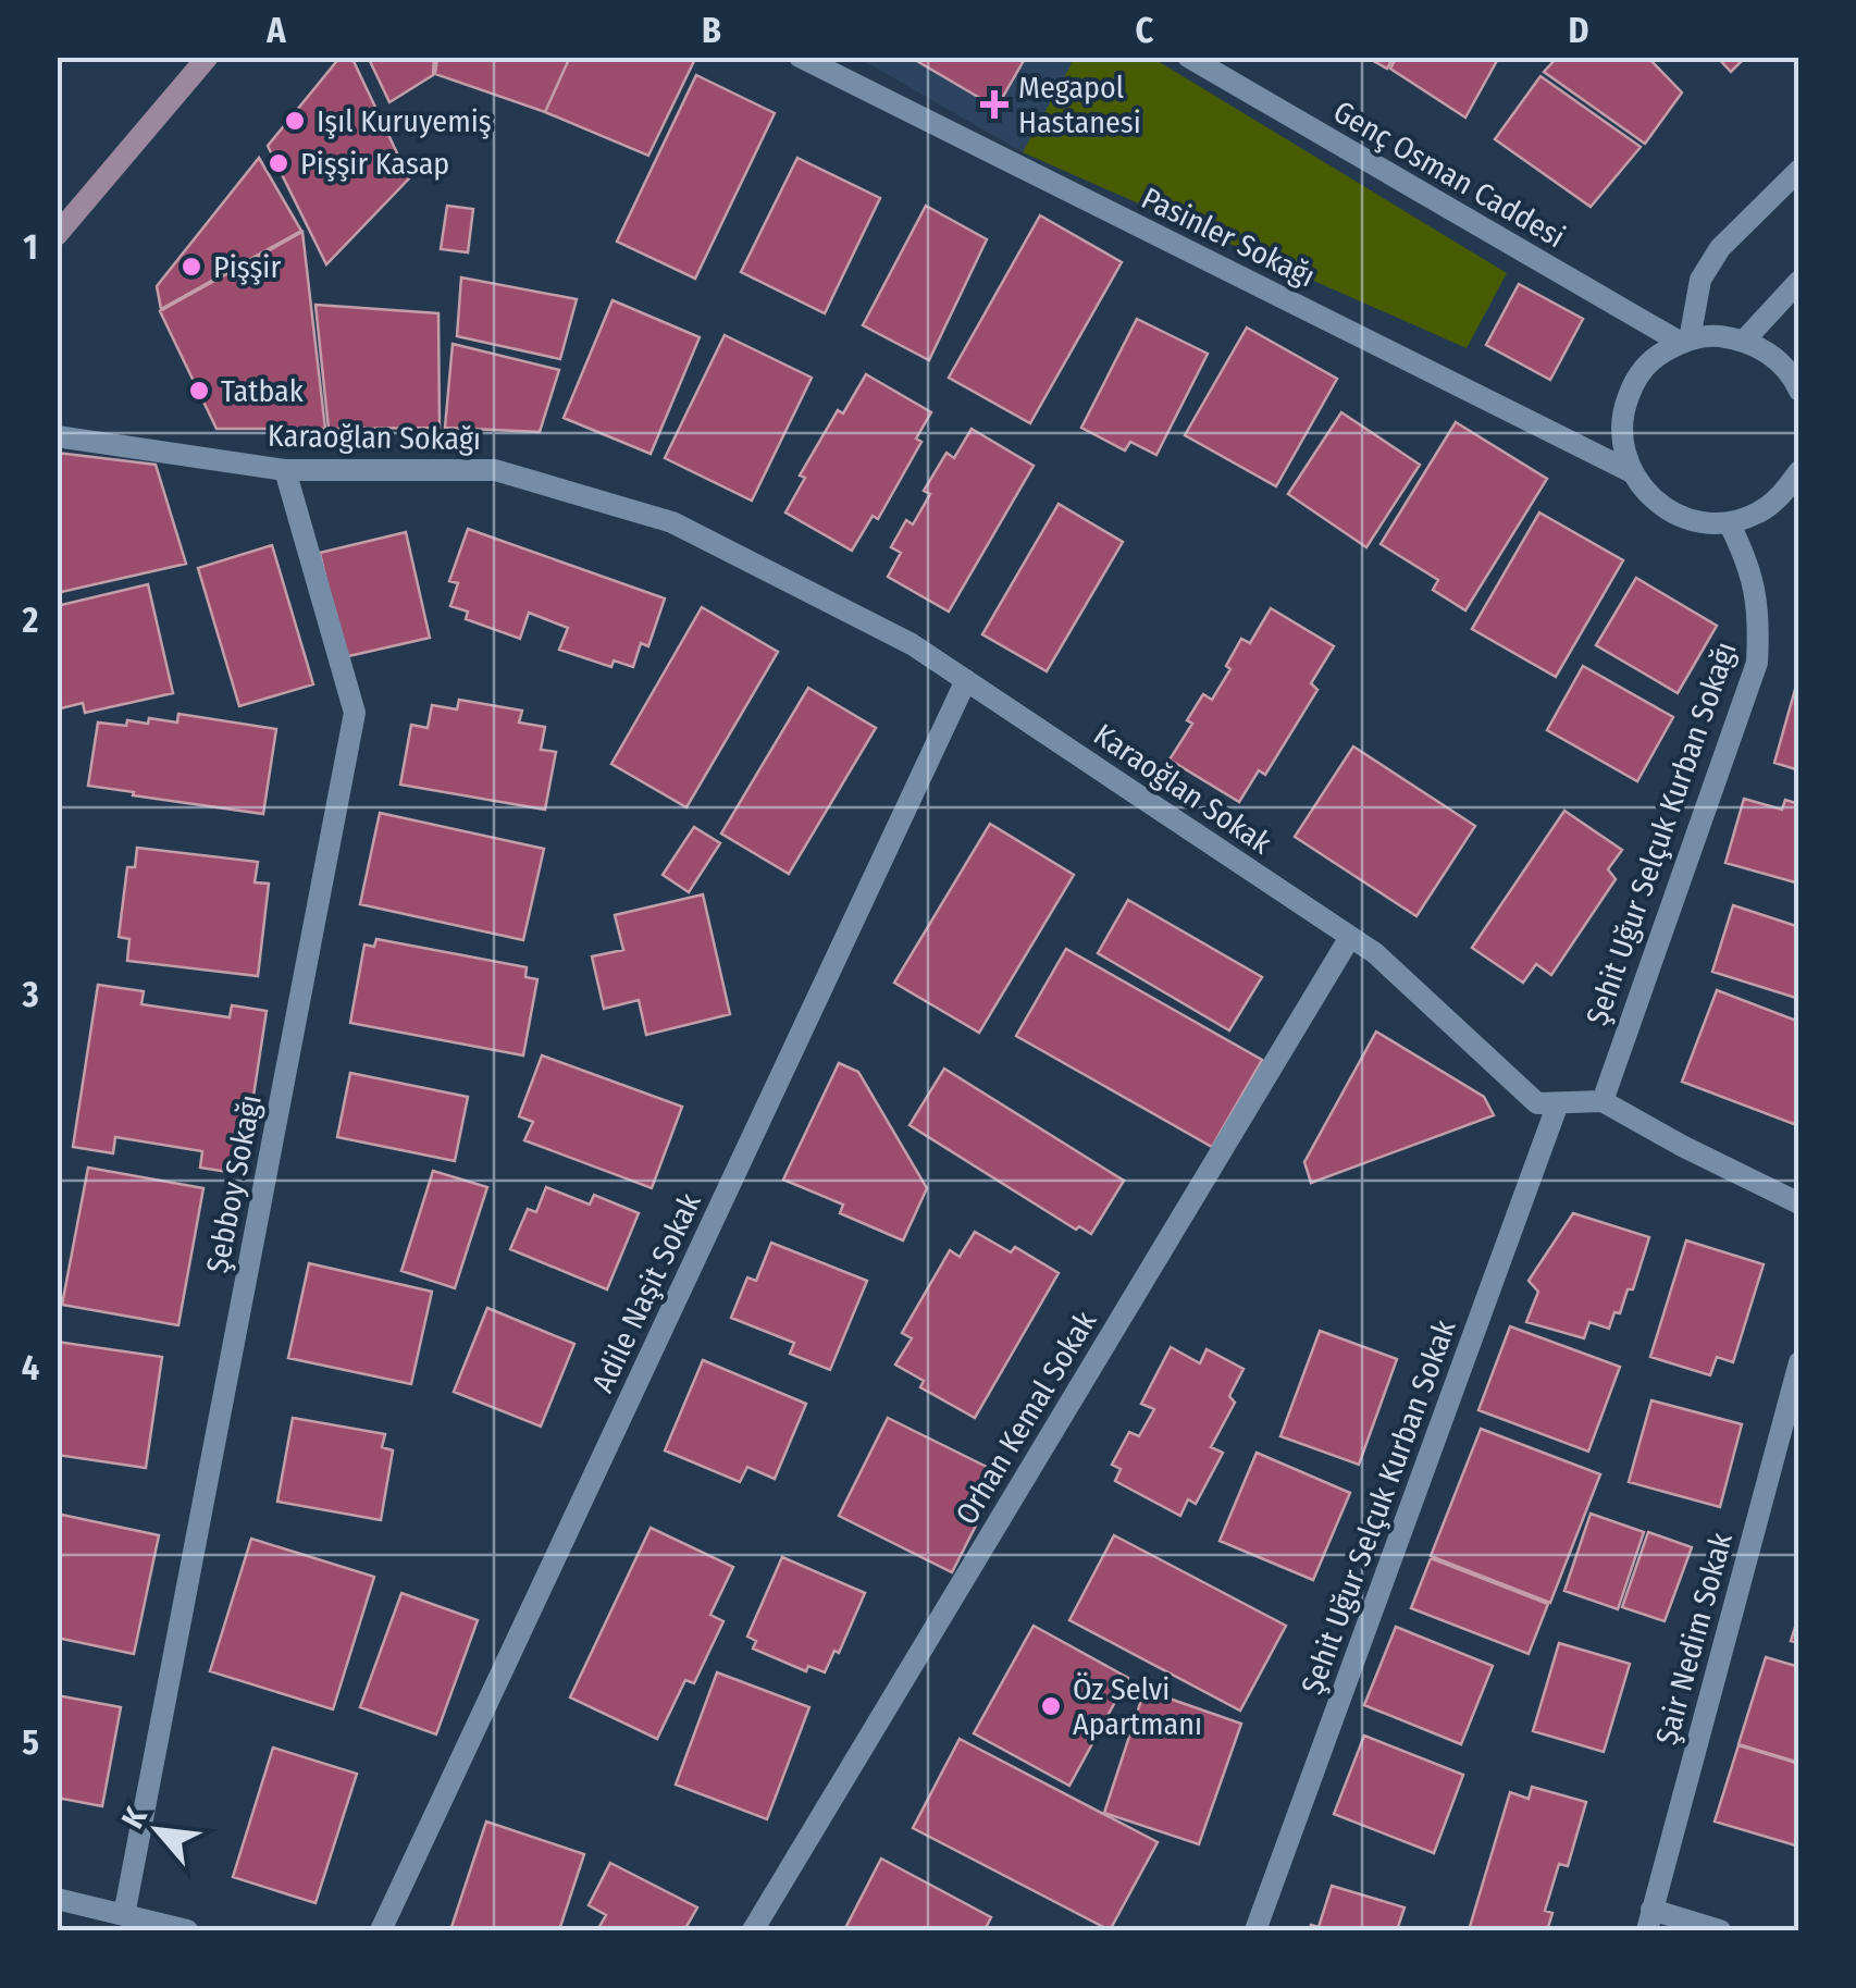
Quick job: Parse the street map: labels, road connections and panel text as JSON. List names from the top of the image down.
{
  "streets": {
    "street": [
      "Genç Osman Caddesi",
      "Pasinler Sokağı",
      "Karaoğlan Sokağı",
      "Karaoğlan Sokak",
      "Şehit Uğur Selçuk Kurban Sokağı",
      "Şebboy Sokağı",
      "Adile Naşit Sokak",
      "Orhan Kemal Sokak",
      "Şehit Uğur Selçuk Kurban Sokak",
      "Şair Nedim Sokak"
    ]
  },
  "crossings": [
    ["Karaoğlan Sokağı", "Karaoğlan Sokak"],
    ["Karaoğlan Sokağı", "Şebboy Sokağı"],
    ["Karaoğlan Sokak", "Adile Naşit Sokak"],
    ["Karaoğlan Sokak", "Orhan Kemal Sokak"],
    ["Karaoğlan Sokak", "Şehit Uğur Selçuk Kurban Sokak"]
  ],
  "places": {
    "health": ["Megapol Hastanesi"],
    "other": [
      "Işıl Kuruyemiş",
      "Pişşir Kasap",
      "Pişşir",
      "Tatbak",
      "Öz Selvi Apartmanı"
    ]
  },
  "north": "top left",
  "grid": {
    "columns": [
      "A",
      "B",
      "C",
      "D"
    ],
    "rows": [
      "1",
      "2",
      "3",
      "4",
      "5"
    ]
  }
}
